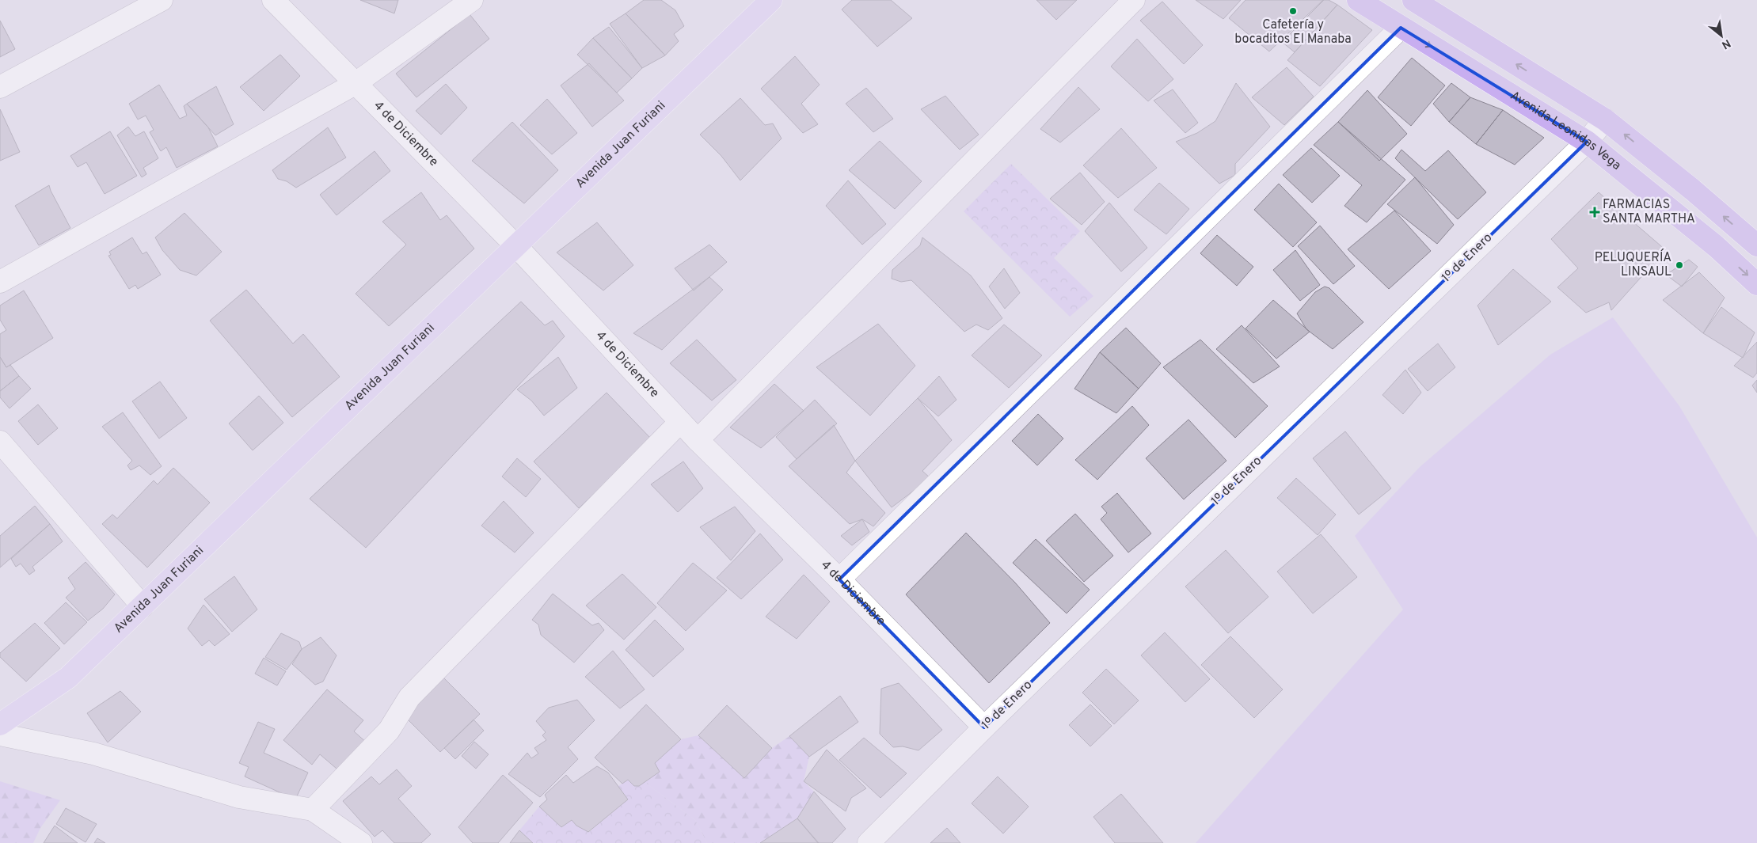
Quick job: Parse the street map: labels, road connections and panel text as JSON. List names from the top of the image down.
{
  "streets": {
    "highway": ["Avenida Leonidas Vega"],
    "main road": ["Avenida Juan Furiani"],
    "street": ["4 de Diciembre", "1º de Enero"]
  },
  "crossings": [
    ["Avenida Leonidas Vega", "1º de Enero"],
    ["4 de Diciembre", "Avenida Juan Furiani"],
    ["4 de Diciembre", "1º de Enero"]
  ],
  "places": {
    "other": ["Cafetería y bocaditos El Manaba", "PELUQUERÍA LINSAUL"],
    "health": ["FARMACIAS SANTA MARTHA"]
  },
  "north": "bottom right"
}
